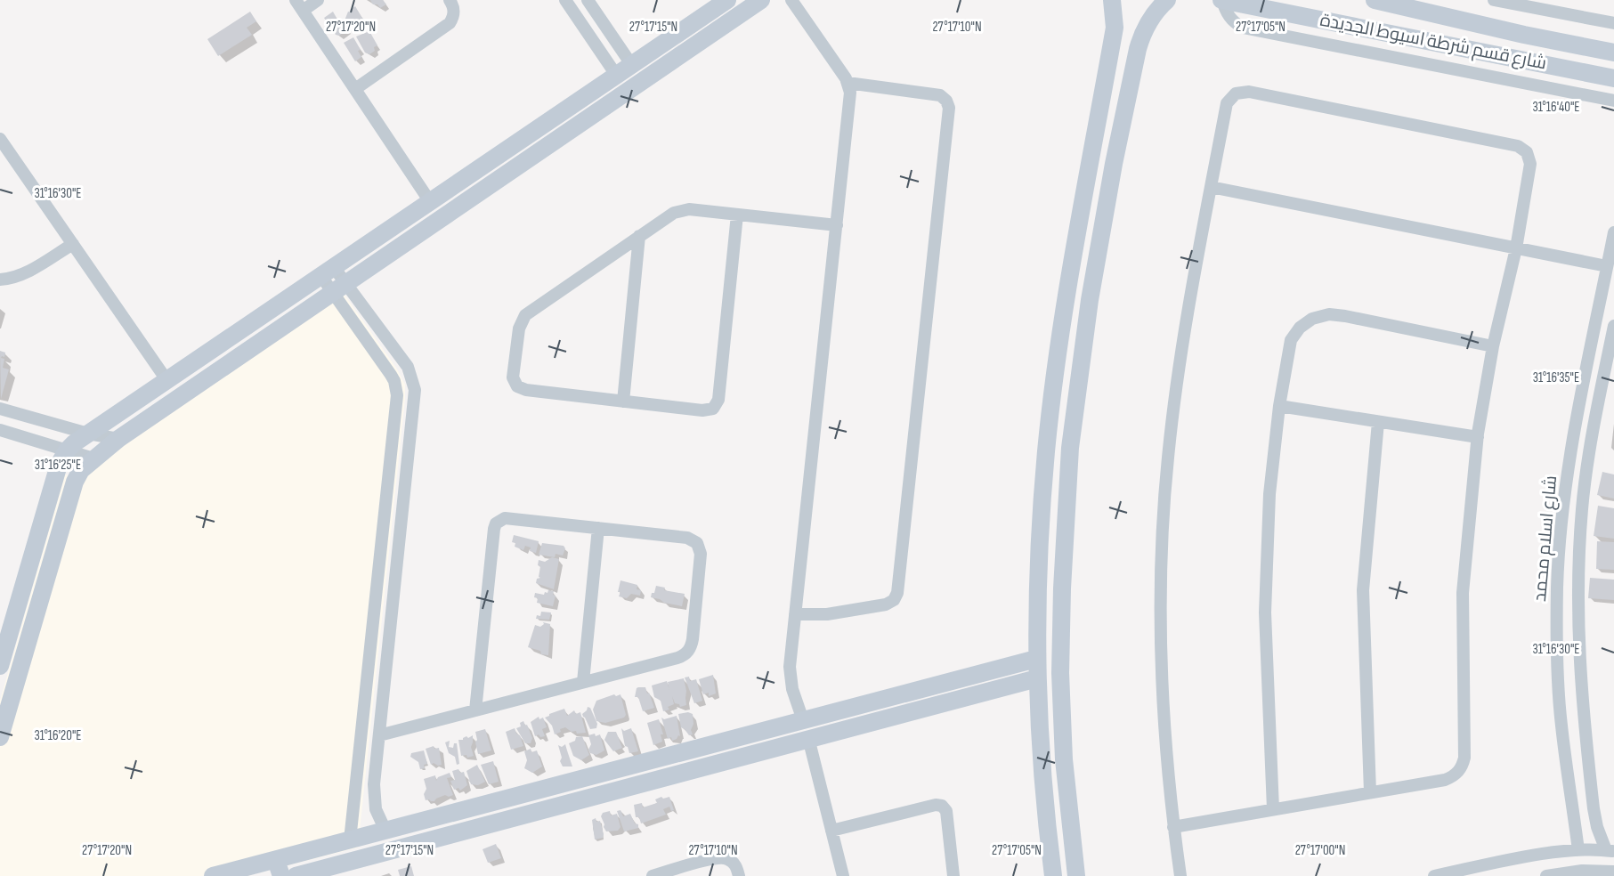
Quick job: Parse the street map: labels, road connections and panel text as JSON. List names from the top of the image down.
{
  "streets": {
    "street": ["شارع قسم شرطة اسيوط الجديدة", "شارع اسلام محمد"]
  },
  "coordinates": [
    "27°17'20\"N",
    "27°17'15\"N",
    "27°17'10\"N",
    "27°17'05\"N",
    "31°16'40\"E",
    "31°16'30\"E",
    "31°16'35\"E",
    "31°16'25\"E",
    "31°16'20\"E",
    "27°17'00\"N"
  ]
}
